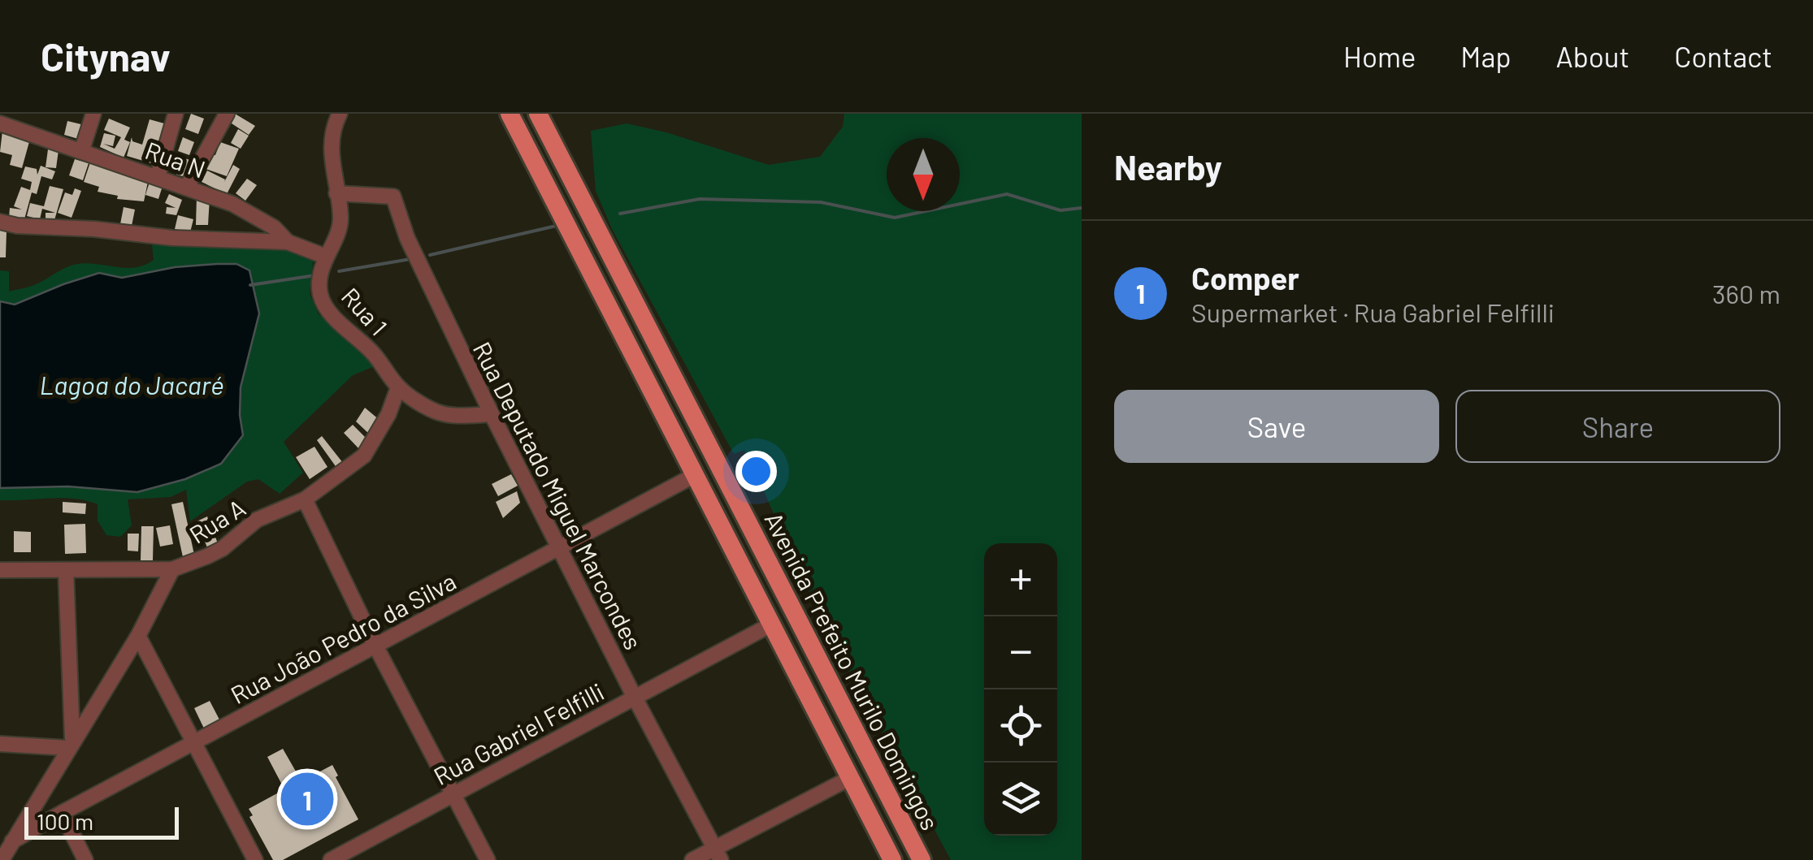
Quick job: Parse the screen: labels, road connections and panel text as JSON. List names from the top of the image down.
{
  "streets": {
    "main road": ["Avenida Prefeito Murilo Domingos"],
    "street": [
      "Rua N",
      "Rua 1",
      "Rua Deputado Miguel Marcondes",
      "Rua A",
      "Rua João Pedro da Silva",
      "Rua Gabriel Felfilli"
    ]
  },
  "crossings": [
    ["Rua N", "Rua 1"],
    ["Rua 1", "Rua Deputado Miguel Marcondes"],
    ["Rua 1", "Rua A"],
    ["Rua Deputado Miguel Marcondes", "Rua João Pedro da Silva"],
    ["Rua Deputado Miguel Marcondes", "Rua Gabriel Felfilli"],
    ["Rua João Pedro da Silva", "Avenida Prefeito Murilo Domingos"],
    ["Avenida Prefeito Murilo Domingos", "Rua Gabriel Felfilli"]
  ],
  "water": ["Lagoa do Jacaré"],
  "scale_bar": "100 m",
  "north": "bottom",
  "page": {
    "header": "Citynav",
    "nav": [
      "Home",
      "Map",
      "About",
      "Contact"
    ],
    "heading": "Nearby",
    "list": [
      {
        "mark": "1",
        "name": "Comper",
        "note": "Supermarket · Rua Gabriel Felfilli",
        "value": "360 m"
      }
    ],
    "buttons": ["Save", "Share"],
    "map_buttons": ["+", "−"],
    "pins": "1",
    "scale": "100 m"
  }
}
